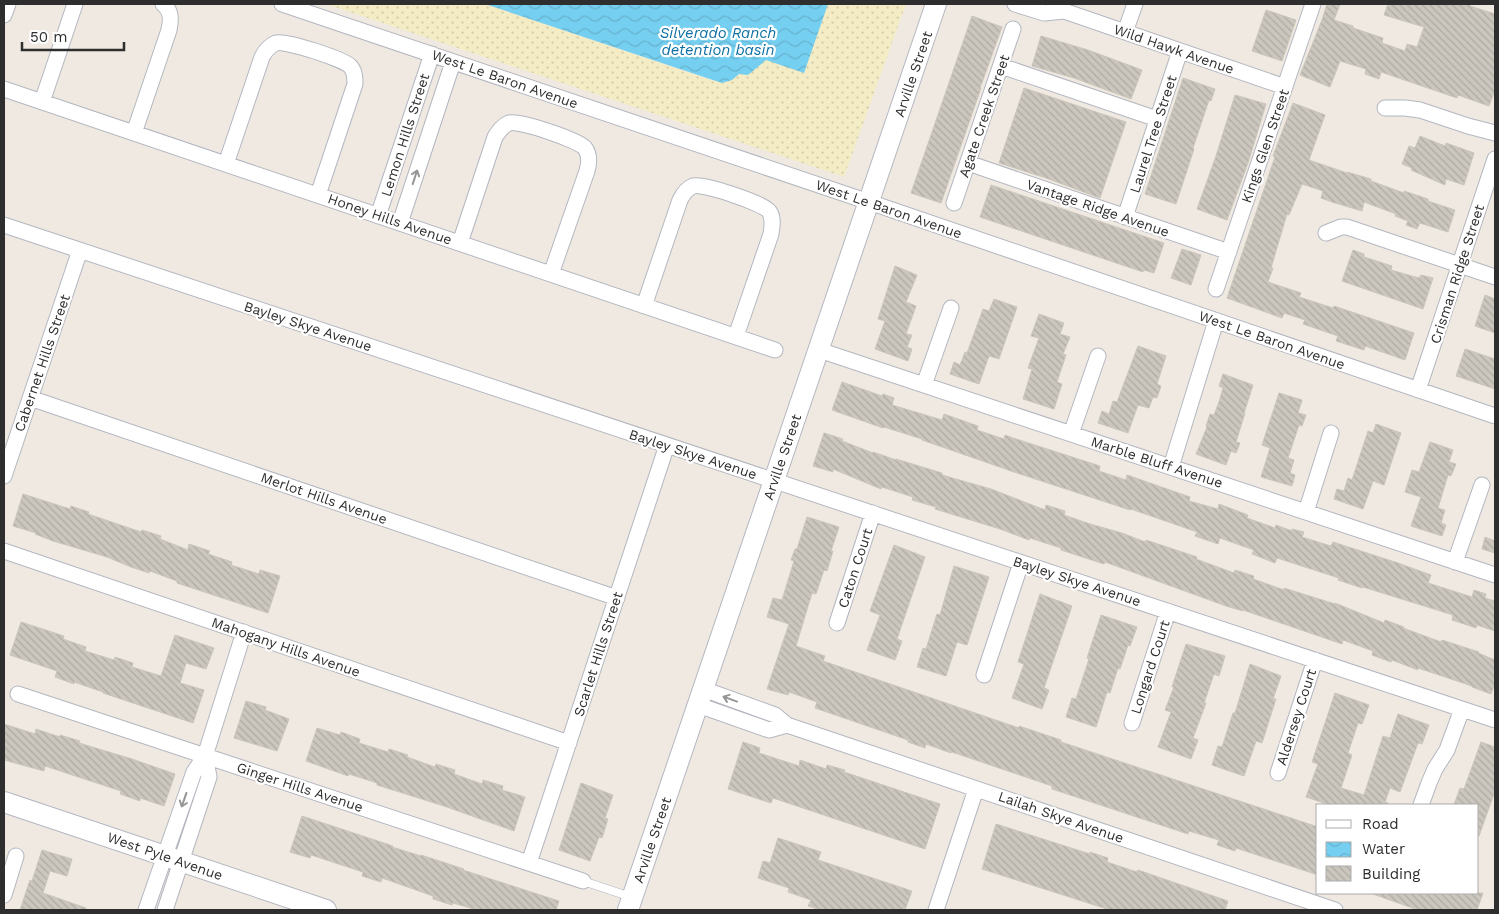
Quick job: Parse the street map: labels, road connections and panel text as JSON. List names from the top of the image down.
{
  "streets": {
    "street": [
      "Wild Hawk Avenue",
      "Arville Street",
      "West Le Baron Avenue",
      "Agate Creek Street",
      "Laurel Tree Street",
      "Lemon Hills Street",
      "Kings Glen Street",
      "Vantage Ridge Avenue",
      "Honey Hills Avenue",
      "Crisman Ridge Street",
      "Bayley Skye Avenue",
      "Cabernet Hills Street",
      "Marble Bluff Avenue",
      "Merlot Hills Avenue",
      "Caton Court",
      "Mahogany Hills Avenue",
      "Scarlet Hills Street",
      "Longard Court",
      "Aldersey Court",
      "Ginger Hills Avenue",
      "Lailah Skye Avenue",
      "West Pyle Avenue"
    ]
  },
  "crossings": [
    ["Wild Hawk Avenue", "Laurel Tree Street"],
    ["Wild Hawk Avenue", "Kings Glen Street"],
    ["Arville Street", "West Le Baron Avenue"],
    ["Arville Street", "Bayley Skye Avenue"],
    ["Arville Street", "Marble Bluff Avenue"],
    ["Arville Street", "Lailah Skye Avenue"],
    ["West Le Baron Avenue", "Lemon Hills Street"],
    ["West Le Baron Avenue", "Crisman Ridge Street"],
    ["Agate Creek Street", "Vantage Ridge Avenue"],
    ["Laurel Tree Street", "Vantage Ridge Avenue"],
    ["Lemon Hills Street", "Honey Hills Avenue"],
    ["Kings Glen Street", "Vantage Ridge Avenue"],
    ["Bayley Skye Avenue", "Cabernet Hills Street"],
    ["Bayley Skye Avenue", "Caton Court"],
    ["Bayley Skye Avenue", "Scarlet Hills Street"],
    ["Bayley Skye Avenue", "Longard Court"],
    ["Bayley Skye Avenue", "Aldersey Court"],
    ["Cabernet Hills Street", "Merlot Hills Avenue"],
    ["Merlot Hills Avenue", "Scarlet Hills Street"],
    ["Mahogany Hills Avenue", "Scarlet Hills Street"],
    ["Scarlet Hills Street", "Ginger Hills Avenue"]
  ],
  "water": ["Silverado Ranch detention basin"],
  "legend": ["Road", "Water", "Building"],
  "scale_bar": "50 m"
}
